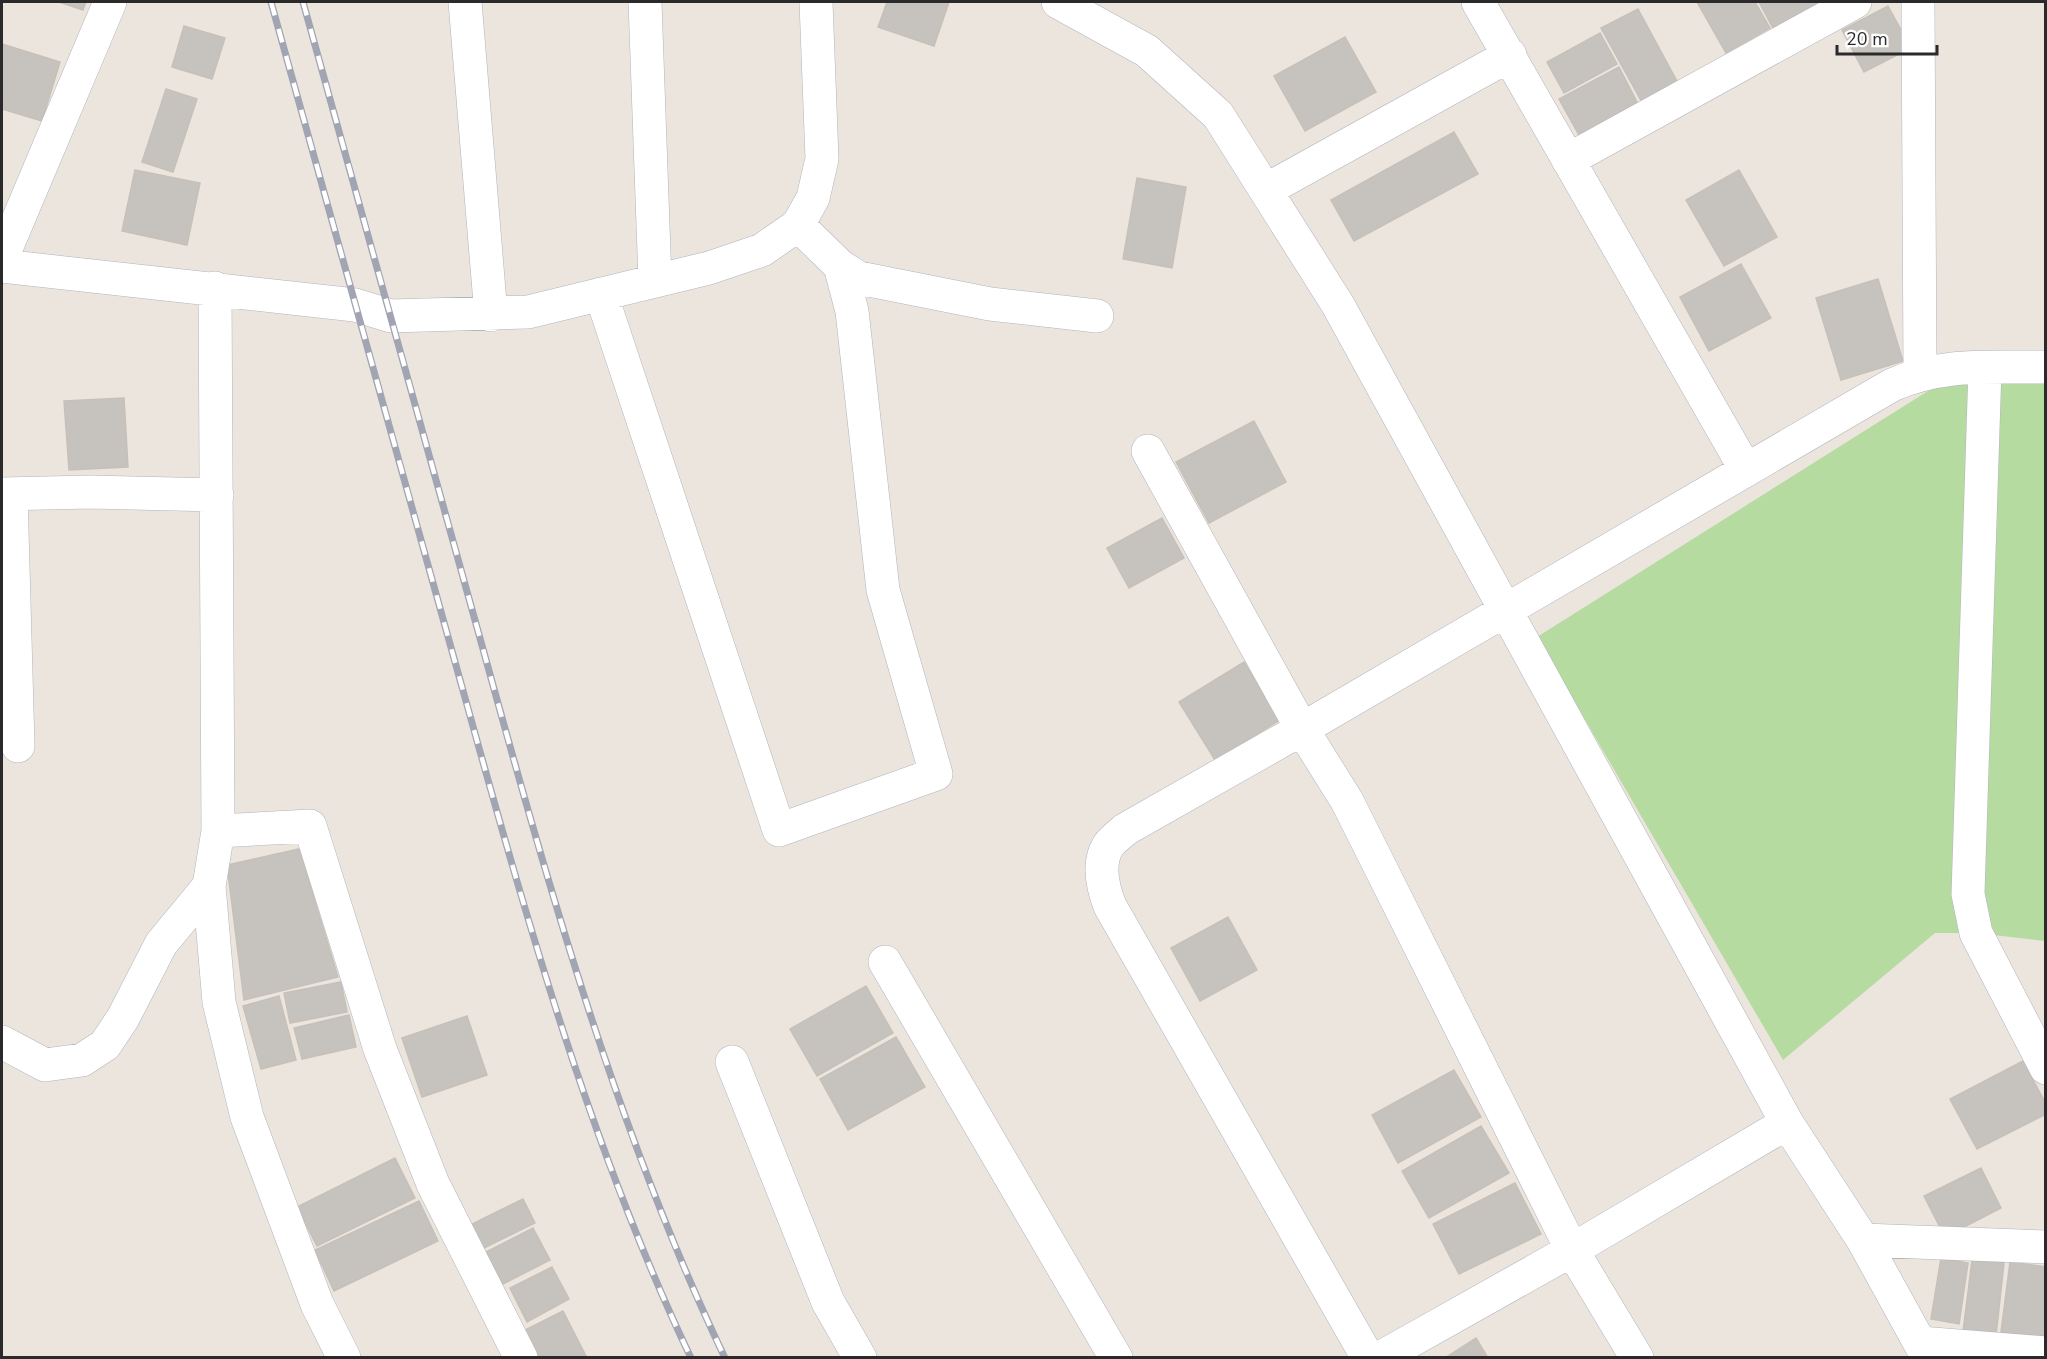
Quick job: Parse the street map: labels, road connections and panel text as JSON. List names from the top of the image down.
{
  "scale_bar": "20 m"
}
